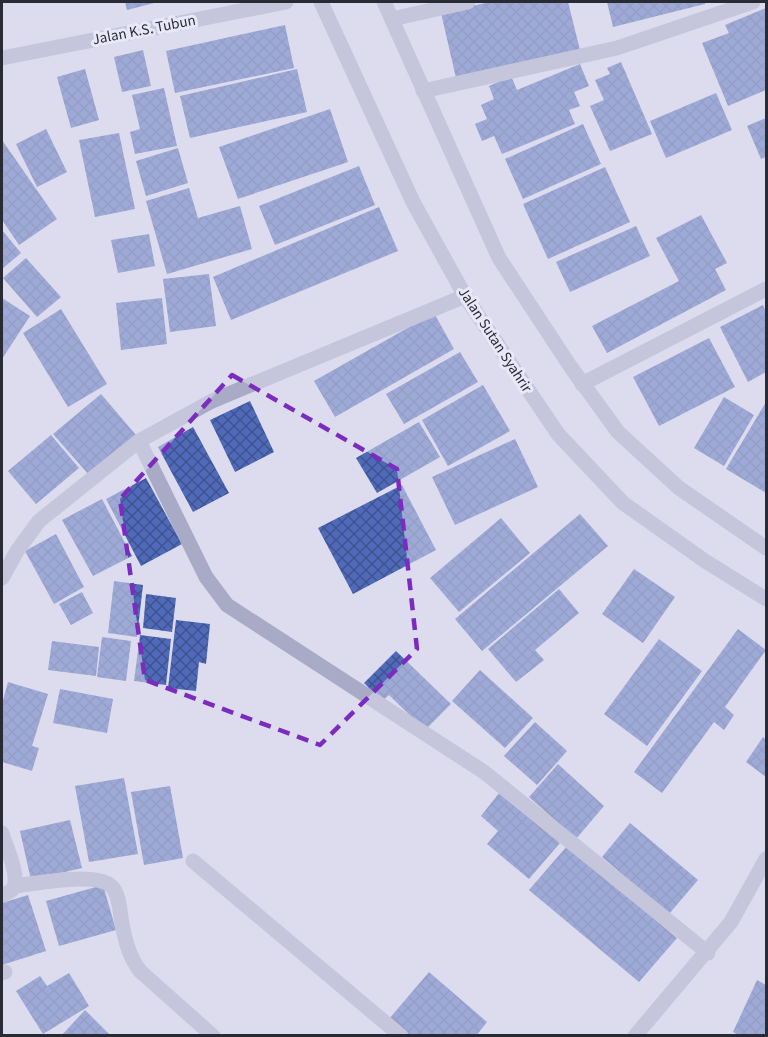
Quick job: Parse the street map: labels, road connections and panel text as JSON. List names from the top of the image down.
{
  "streets": {
    "street": ["Jalan K.S. Tubun", "Jalan Sutan Syahrir"]
  }
}
